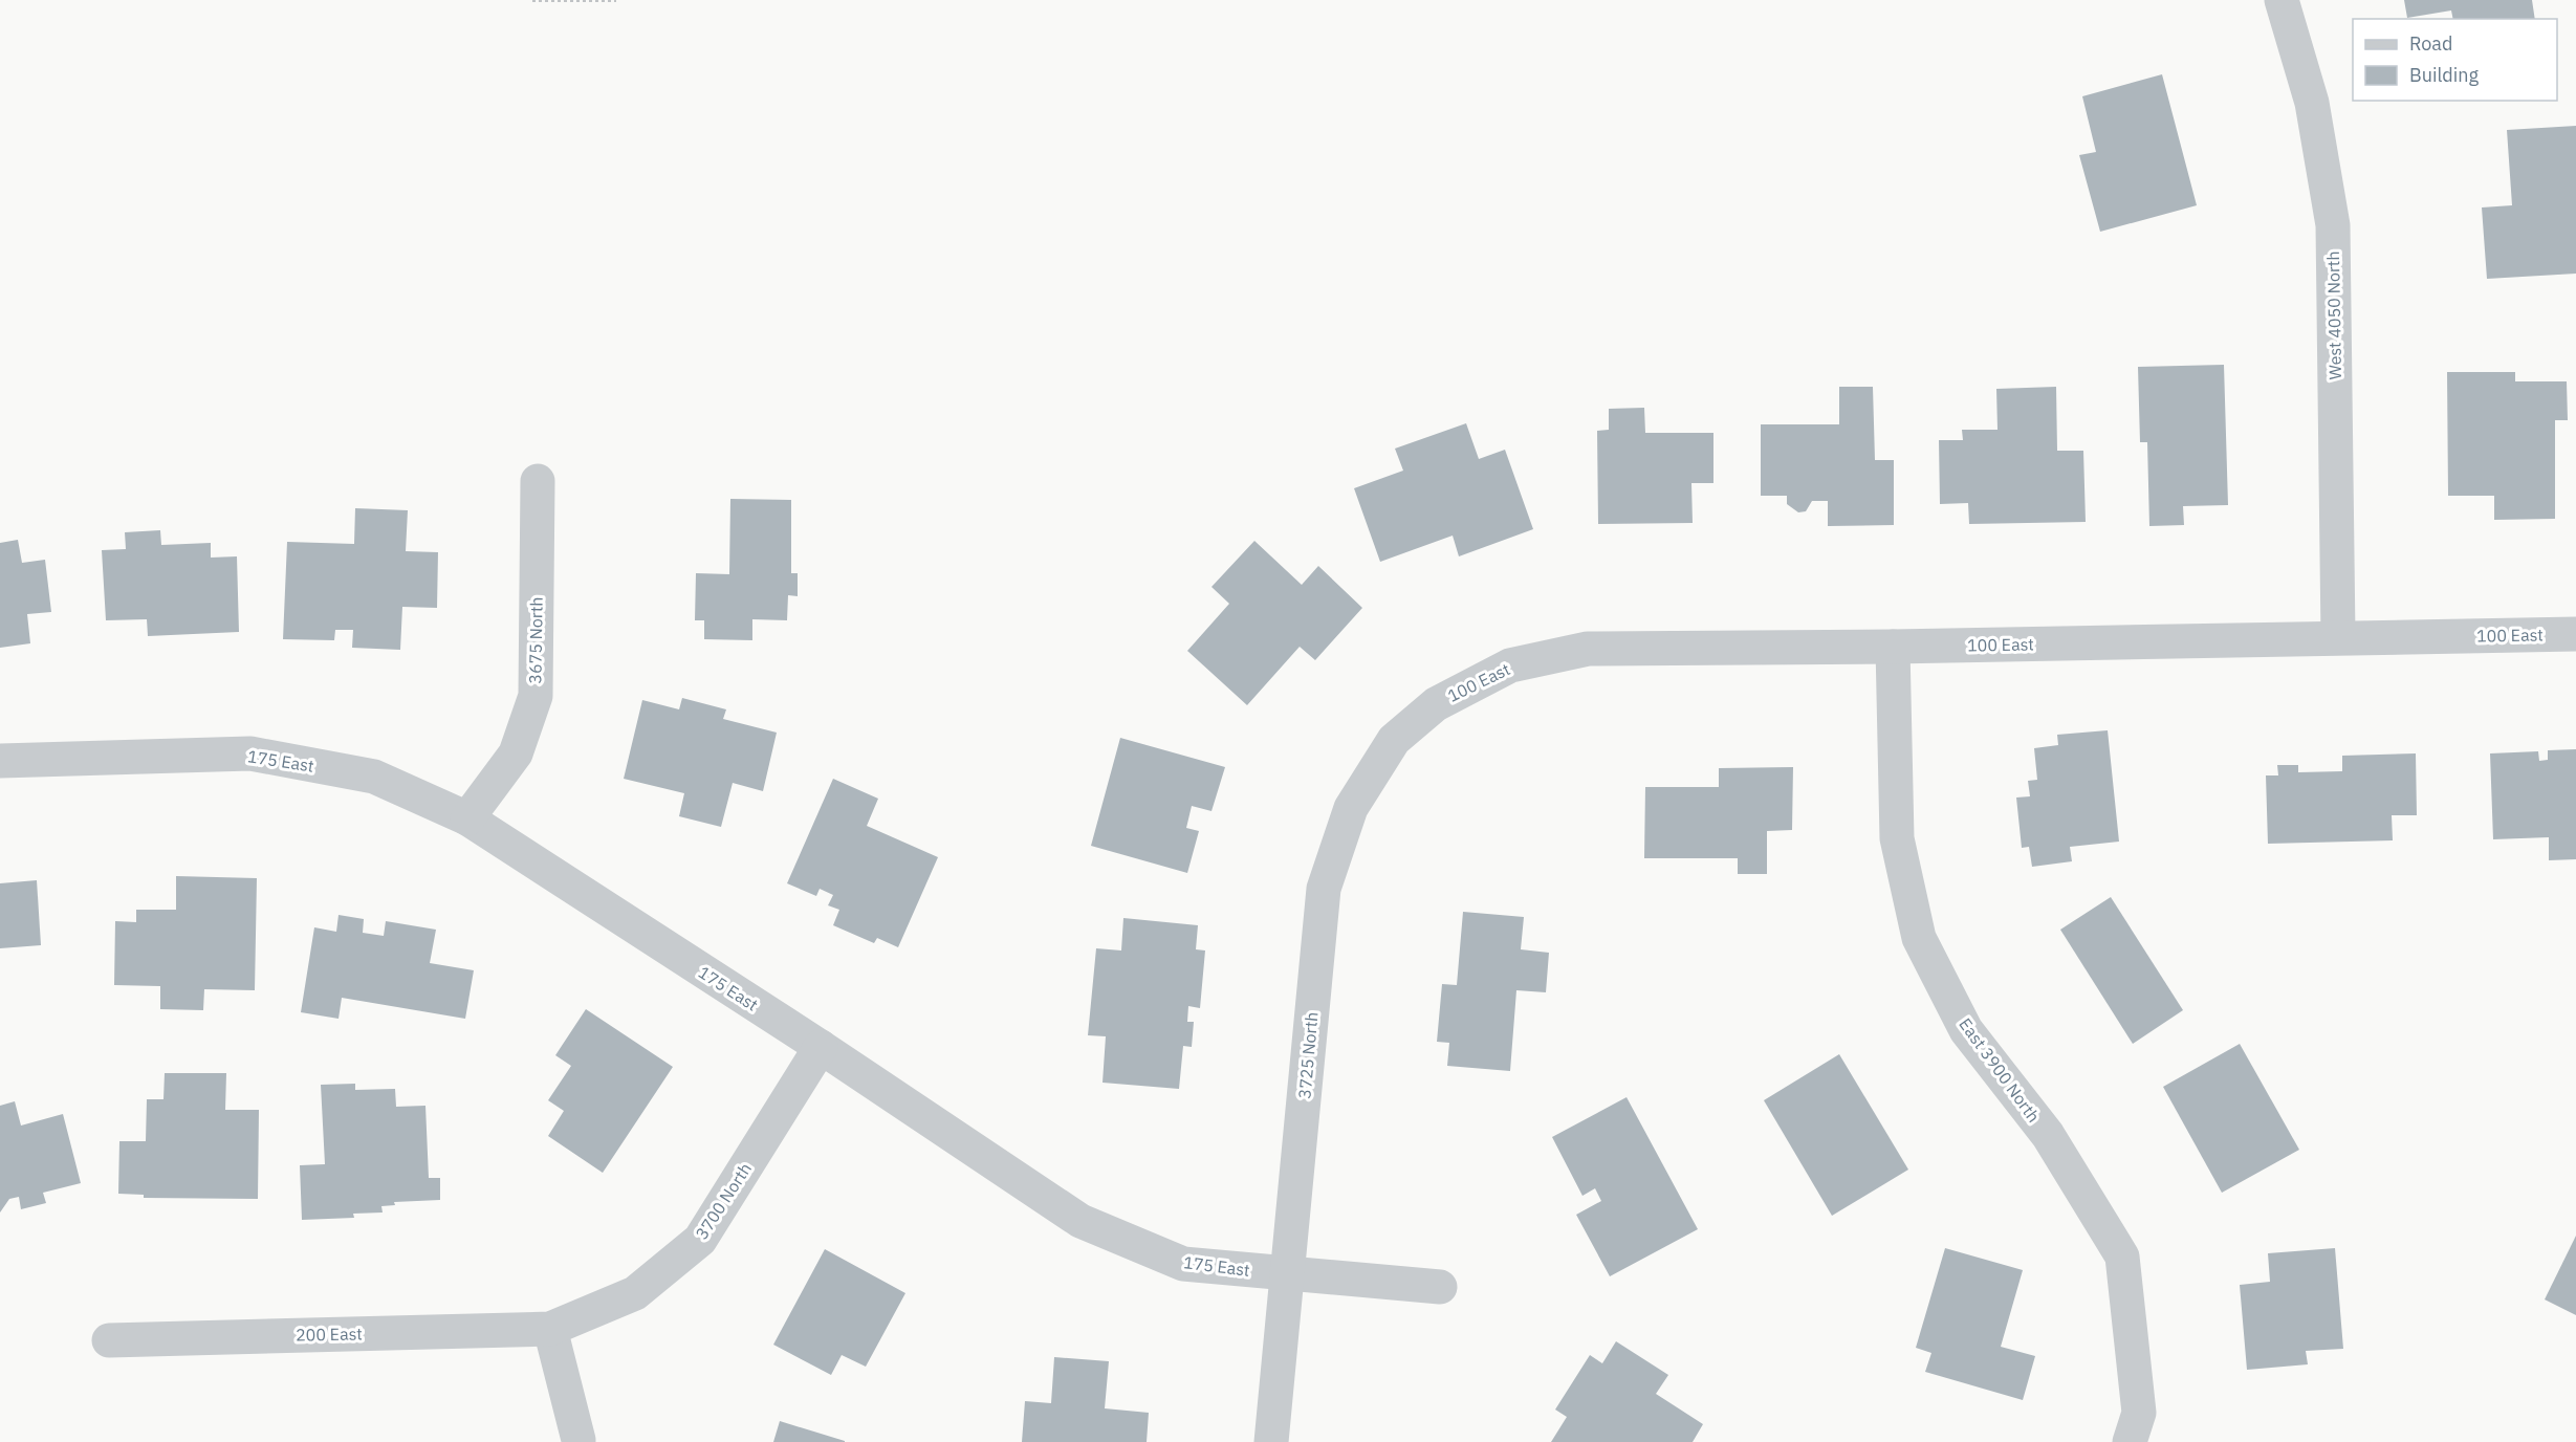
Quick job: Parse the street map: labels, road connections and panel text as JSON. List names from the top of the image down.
{
  "streets": {
    "street": [
      "West 4050 North",
      "100 East",
      "3675 North",
      "175 East",
      "3725 North",
      "East 3900 North",
      "3700 North",
      "200 East"
    ]
  },
  "crossings": [
    ["West 4050 North", "100 East"],
    ["100 East", "3725 North"],
    ["100 East", "East 3900 North"],
    ["3675 North", "175 East"],
    ["175 East", "3725 North"],
    ["175 East", "3700 North"],
    ["3700 North", "200 East"]
  ],
  "legend": ["Road", "Building"]
}
